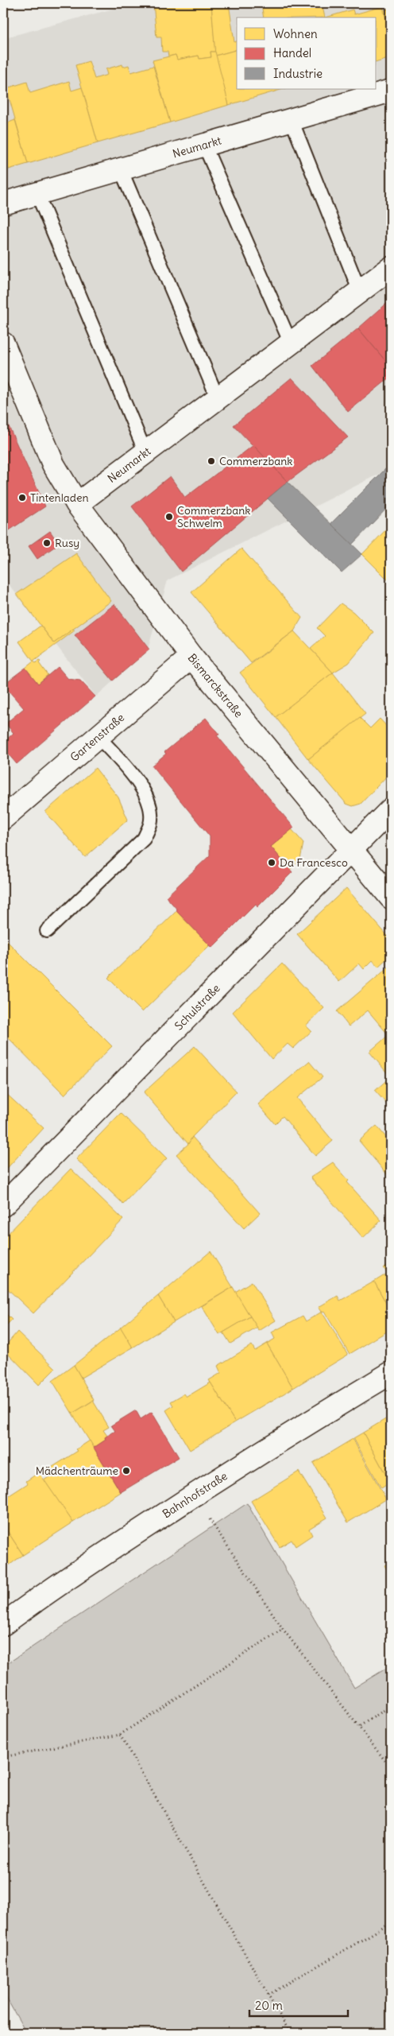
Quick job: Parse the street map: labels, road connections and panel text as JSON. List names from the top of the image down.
{
  "streets": {
    "street": [
      "Neumarkt",
      "Bismarckstraße",
      "Gartenstraße",
      "Schulstraße",
      "Bahnhofstraße"
    ]
  },
  "crossings": [
    ["Neumarkt", "Bismarckstraße"],
    ["Bismarckstraße", "Gartenstraße"],
    ["Bismarckstraße", "Schulstraße"]
  ],
  "places": [
    "Commerzbank",
    "Tintenladen",
    "Commerzbank Schwelm",
    "Rusy",
    "Da Francesco",
    "Mädchenträume"
  ],
  "legend": ["Wohnen", "Handel", "Industrie"],
  "scale_bar": "20 m"
}
